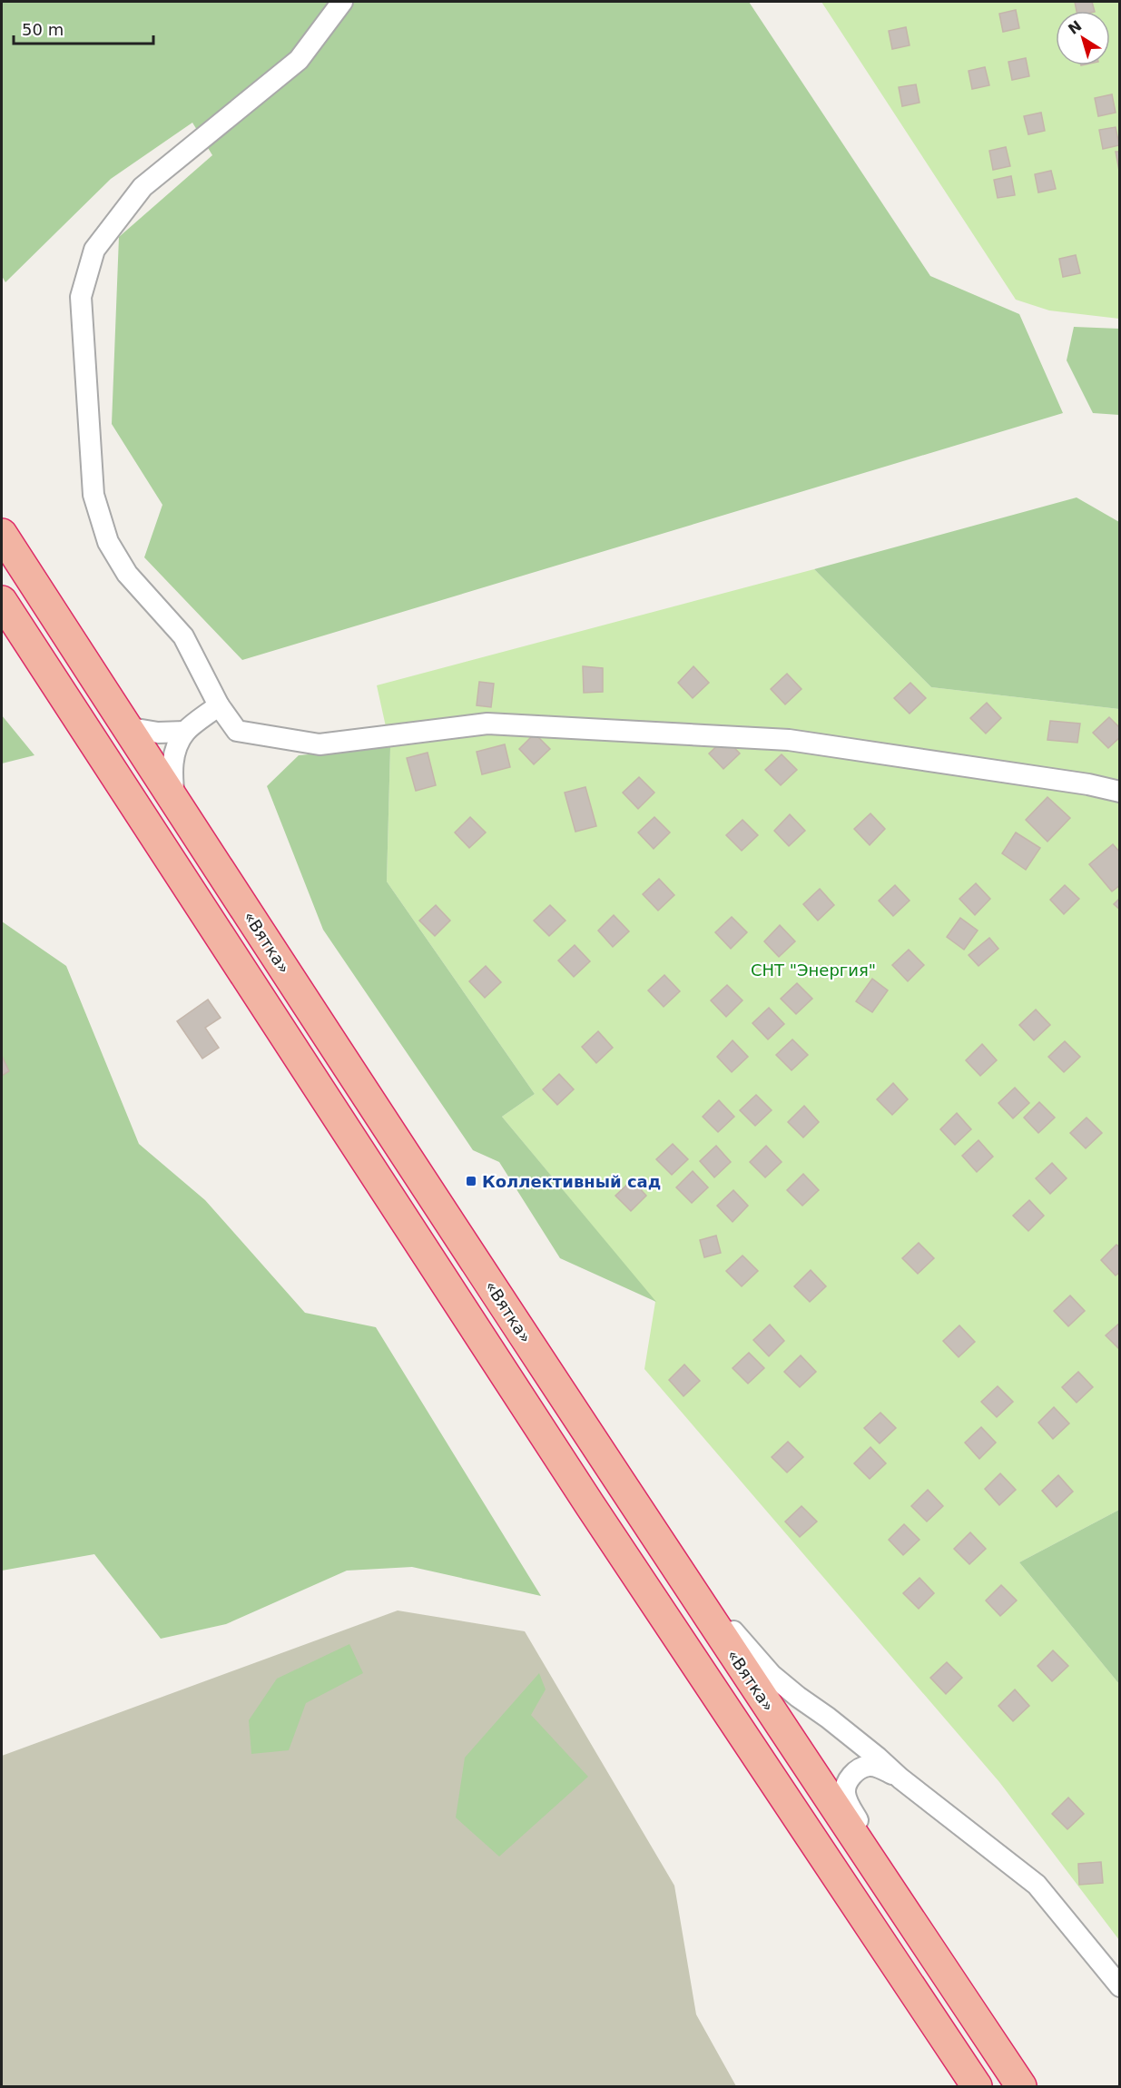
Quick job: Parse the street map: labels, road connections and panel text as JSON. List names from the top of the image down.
{
  "streets": {
    "highway": ["«Вятка»"]
  },
  "parks": ["СНТ \"Энергия\""],
  "places": {
    "transit": ["Коллективный сад"]
  },
  "scale_bar": "50 m",
  "north": "top left"
}
